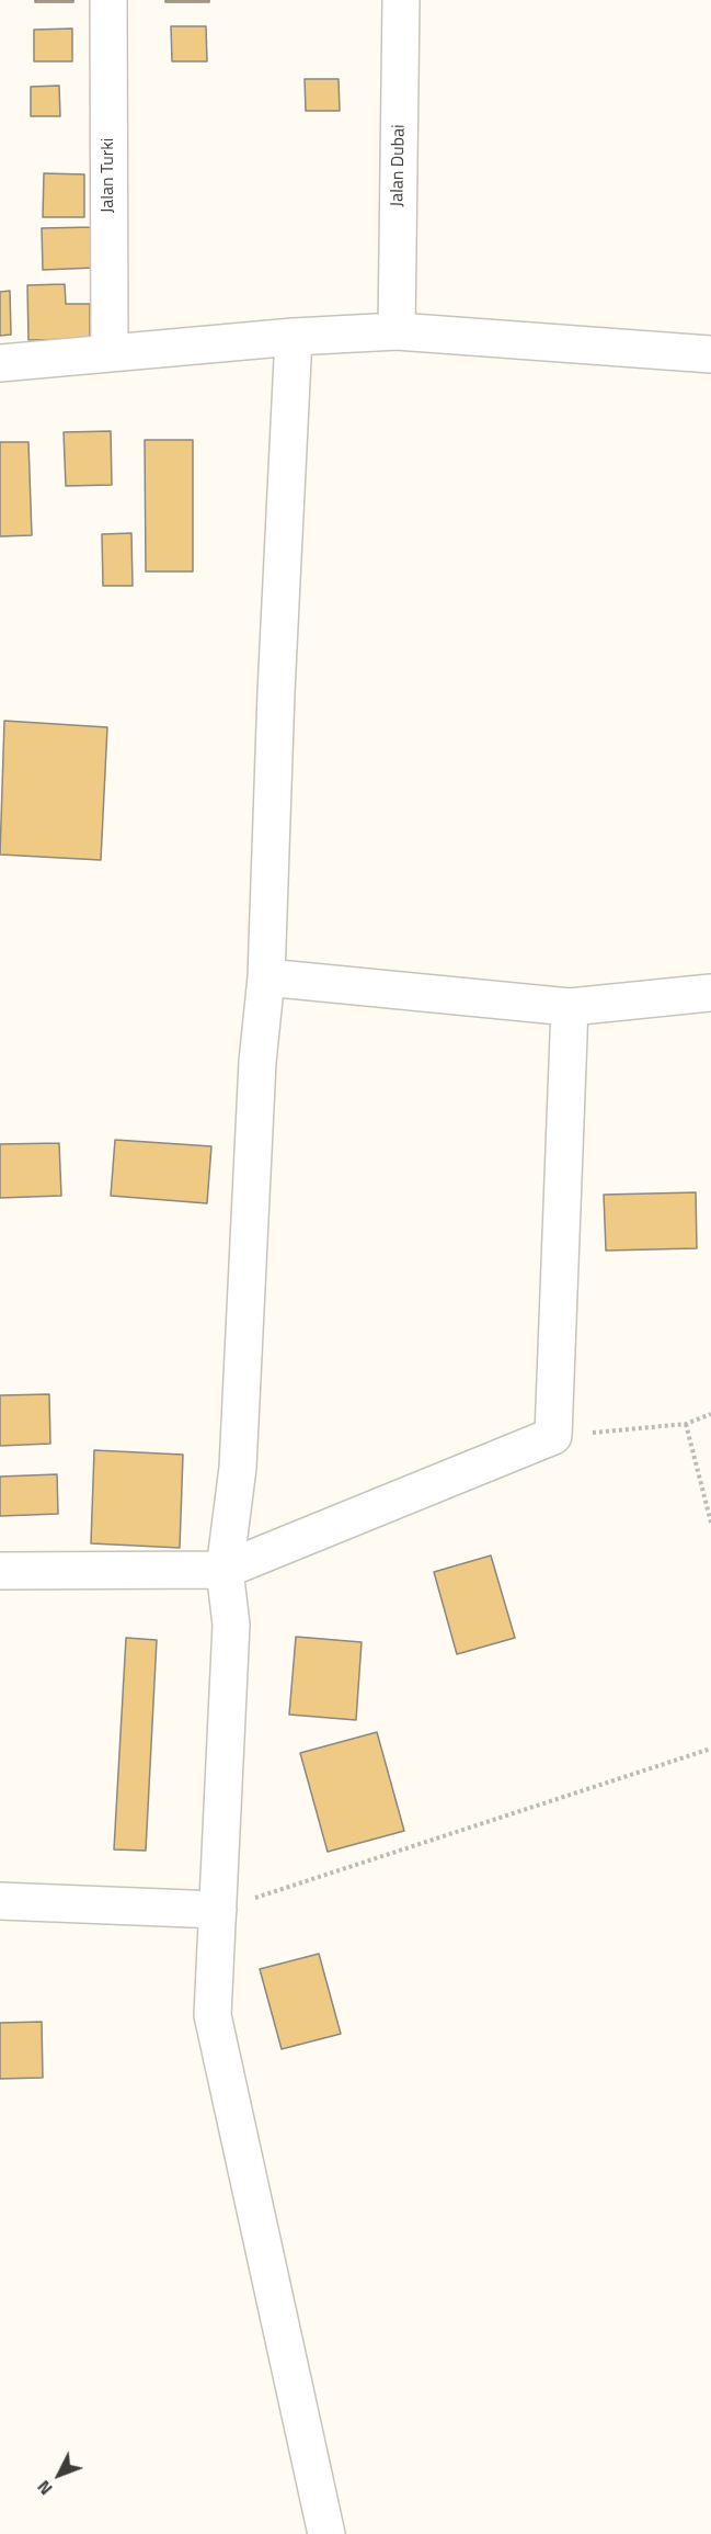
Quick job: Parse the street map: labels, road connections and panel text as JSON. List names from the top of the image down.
{
  "streets": {
    "street": ["Jalan Dubai", "Jalan Turki"]
  },
  "north": "bottom left"
}
